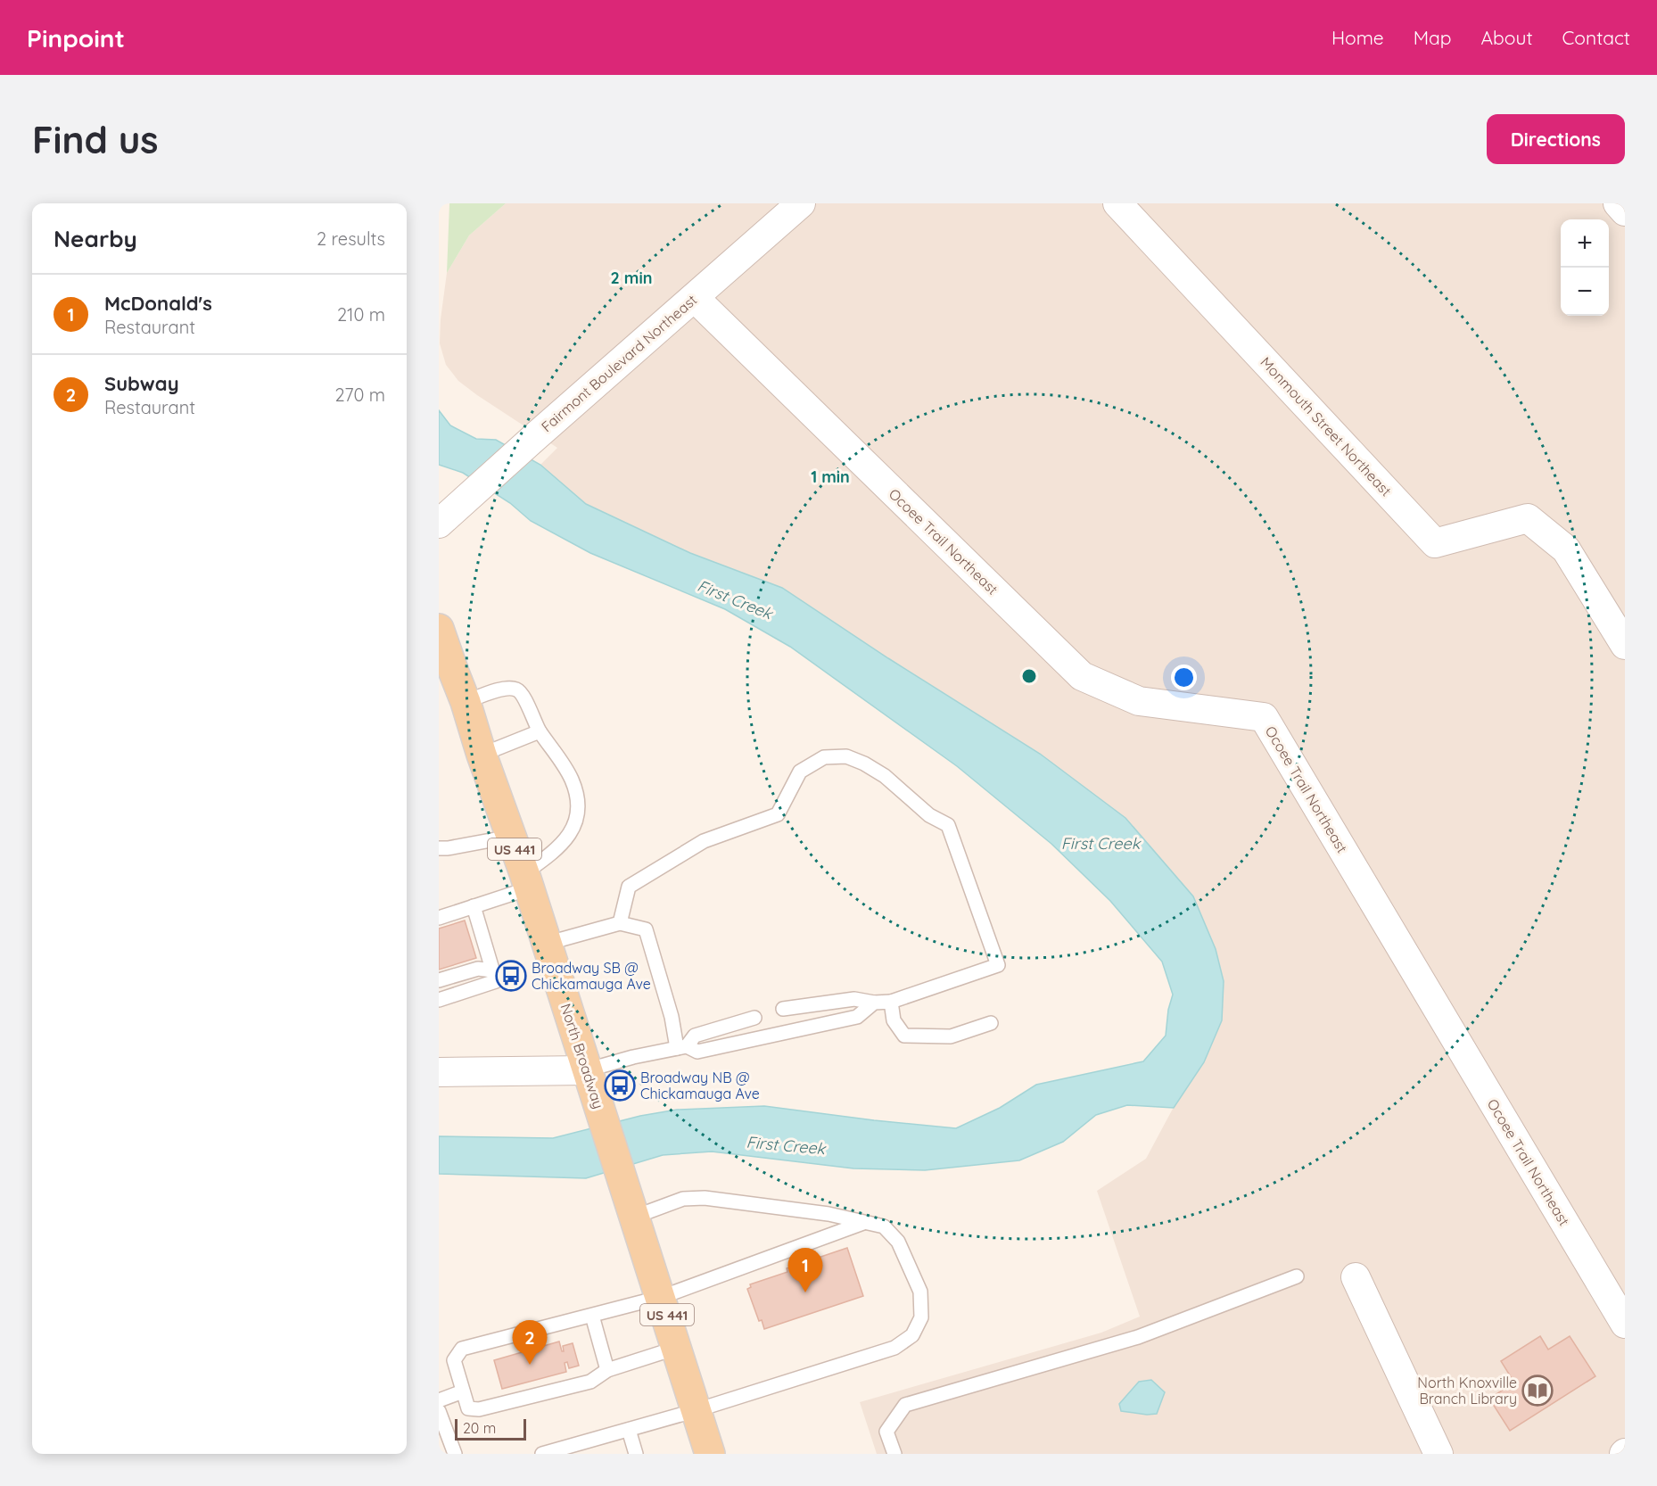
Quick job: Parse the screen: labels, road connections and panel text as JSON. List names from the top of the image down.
{
  "streets": {
    "main road": ["US 441", "North Broadway"],
    "street": ["Fairmont Boulevard Northeast", "Monmouth Street Northeast", "Ocoee Trail Northeast"]
  },
  "crossings": [
    ["Fairmont Boulevard Northeast", "Ocoee Trail Northeast"]
  ],
  "water": ["First Creek"],
  "places": {
    "bus stop": ["Broadway SB @ Chickamauga Ave", "Broadway NB @ Chickamauga Ave"],
    "library": ["North Knoxville Branch Library"]
  },
  "scale_bar": "20 m",
  "page": {
    "header": "Pinpoint",
    "nav": [
      "Home",
      "Map",
      "About",
      "Contact"
    ],
    "buttons": "Directions",
    "title": "Find us",
    "heading": ["Nearby", "2 results"],
    "map_buttons": ["+", "−"],
    "list": [
      {
        "mark": "1",
        "name": "McDonald's",
        "note": "Restaurant",
        "value": "210 m"
      },
      {
        "mark": "2",
        "name": "Subway",
        "note": "Restaurant",
        "value": "270 m"
      }
    ],
    "pins": ["1", "2"],
    "scale": "20 m"
  },
  "rings": ["2 min", "1 min"]
}
